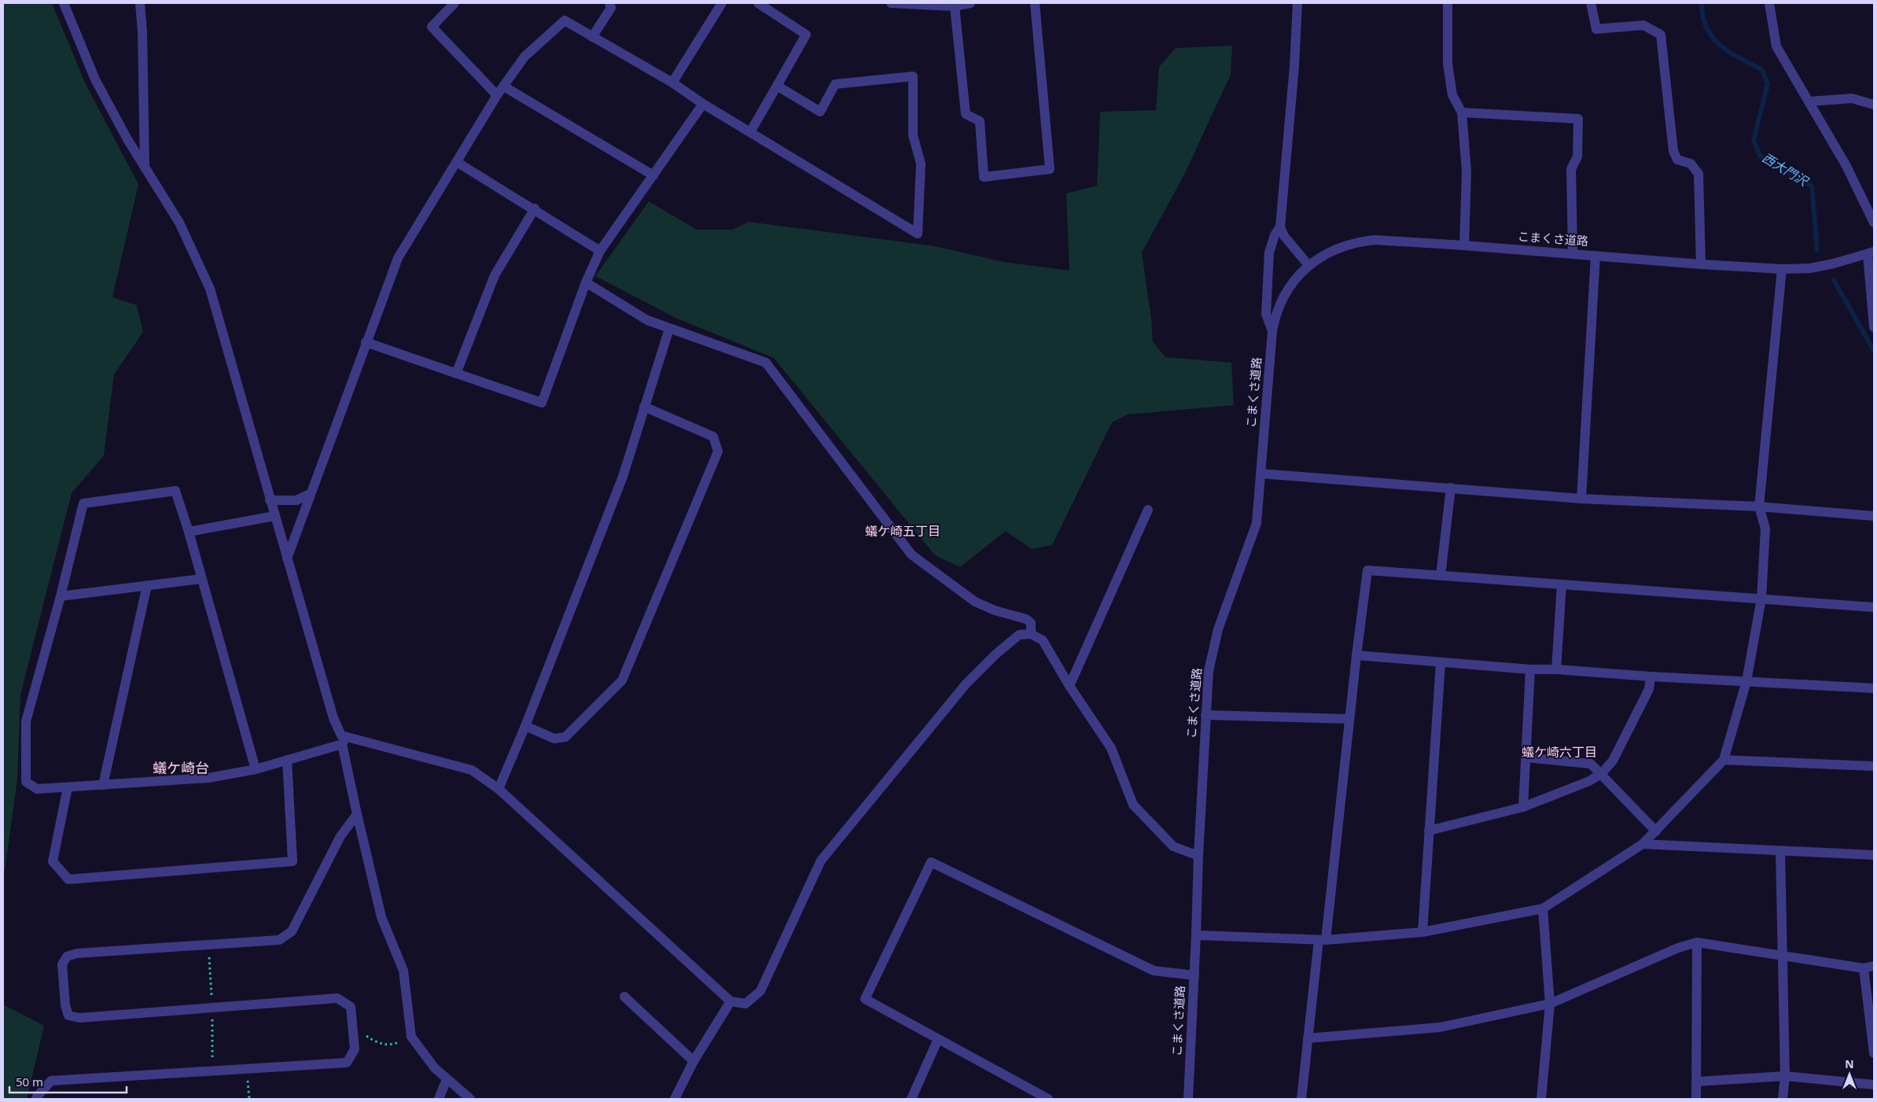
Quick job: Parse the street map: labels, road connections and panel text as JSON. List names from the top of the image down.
{
  "streets": {
    "street": ["こまくさ道路"]
  },
  "districts": ["蟻ケ崎五丁目", "蟻ケ崎六丁目", "蟻ケ崎台"],
  "water": ["西大門沢"],
  "scale_bar": "50 m",
  "north": "top"
}
